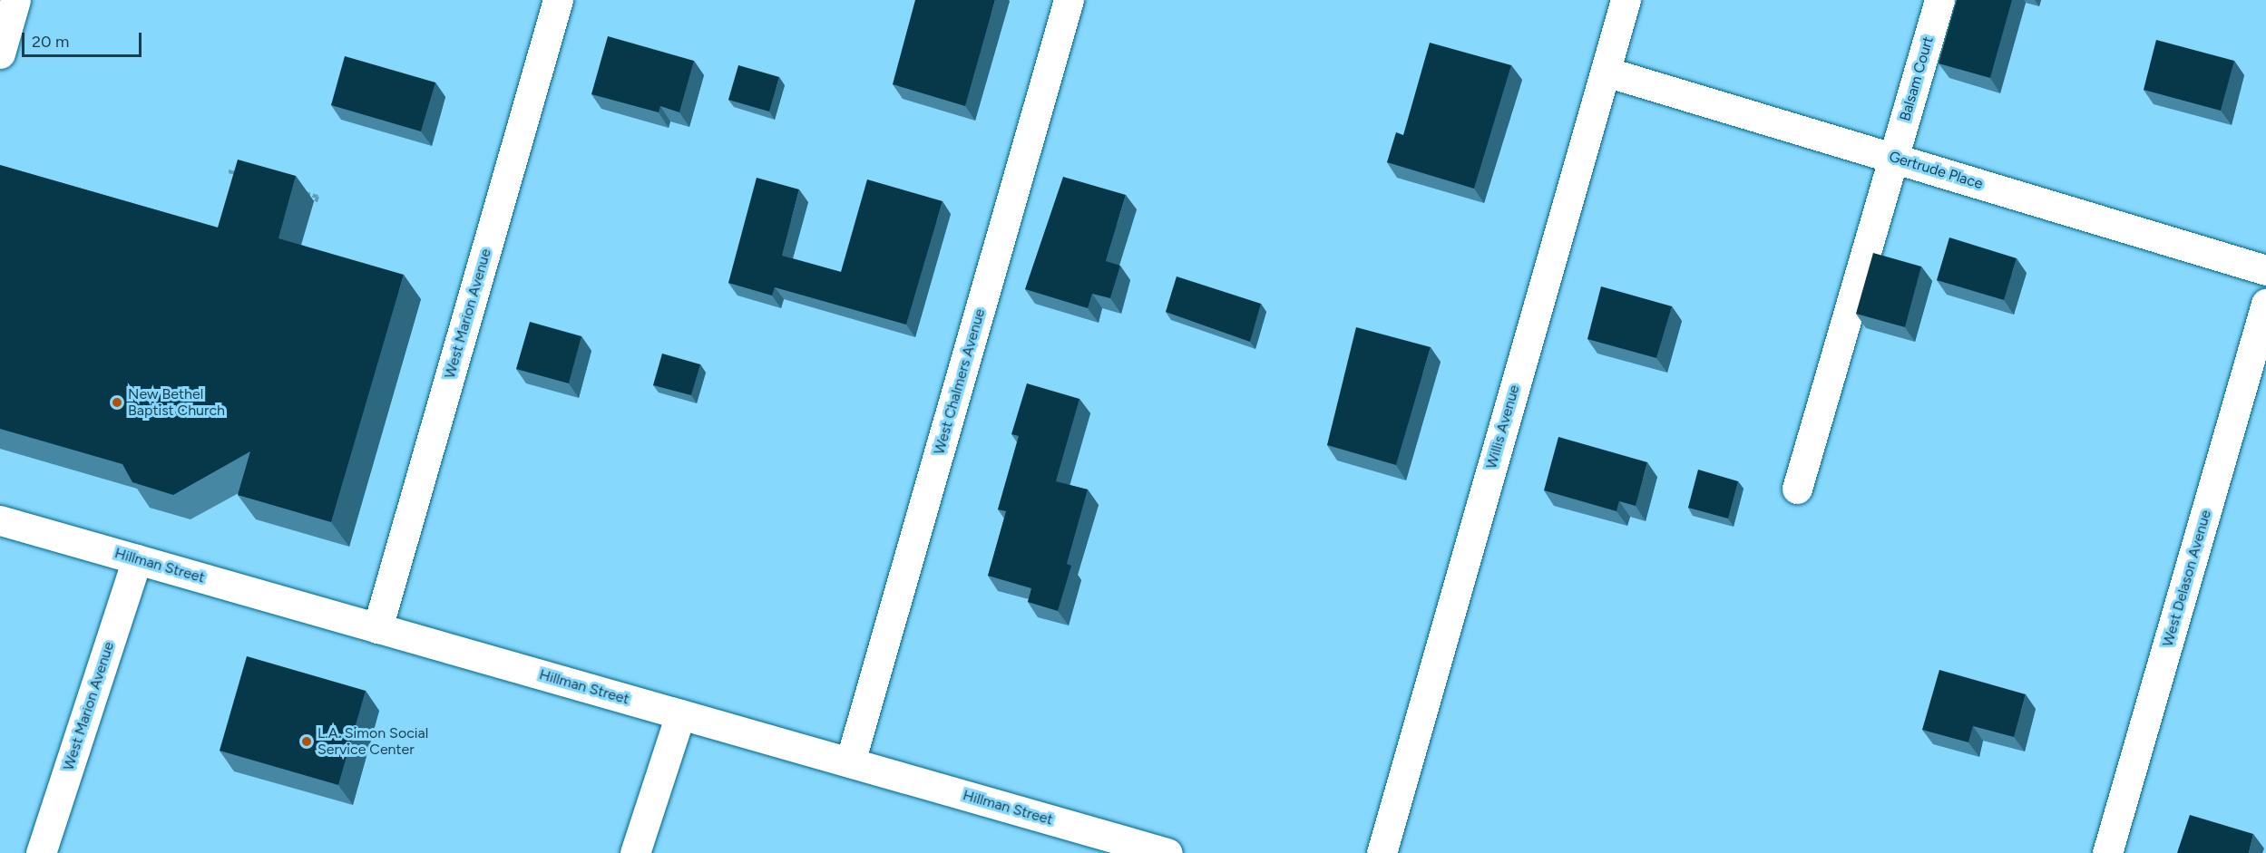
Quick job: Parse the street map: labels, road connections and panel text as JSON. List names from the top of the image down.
{
  "streets": {
    "street": [
      "Balsam Court",
      "Gertrude Place",
      "West Marion Avenue",
      "West Chalmers Avenue",
      "Willis Avenue",
      "Hillman Street",
      "West Delason Avenue"
    ]
  },
  "crossings": [
    ["Balsam Court", "Gertrude Place"],
    ["Gertrude Place", "Willis Avenue"],
    ["West Marion Avenue", "Hillman Street"],
    ["West Chalmers Avenue", "Hillman Street"]
  ],
  "places": ["New Bethel Baptist Church", "L.A. Simon Social Service Center"],
  "scale_bar": "20 m"
}
